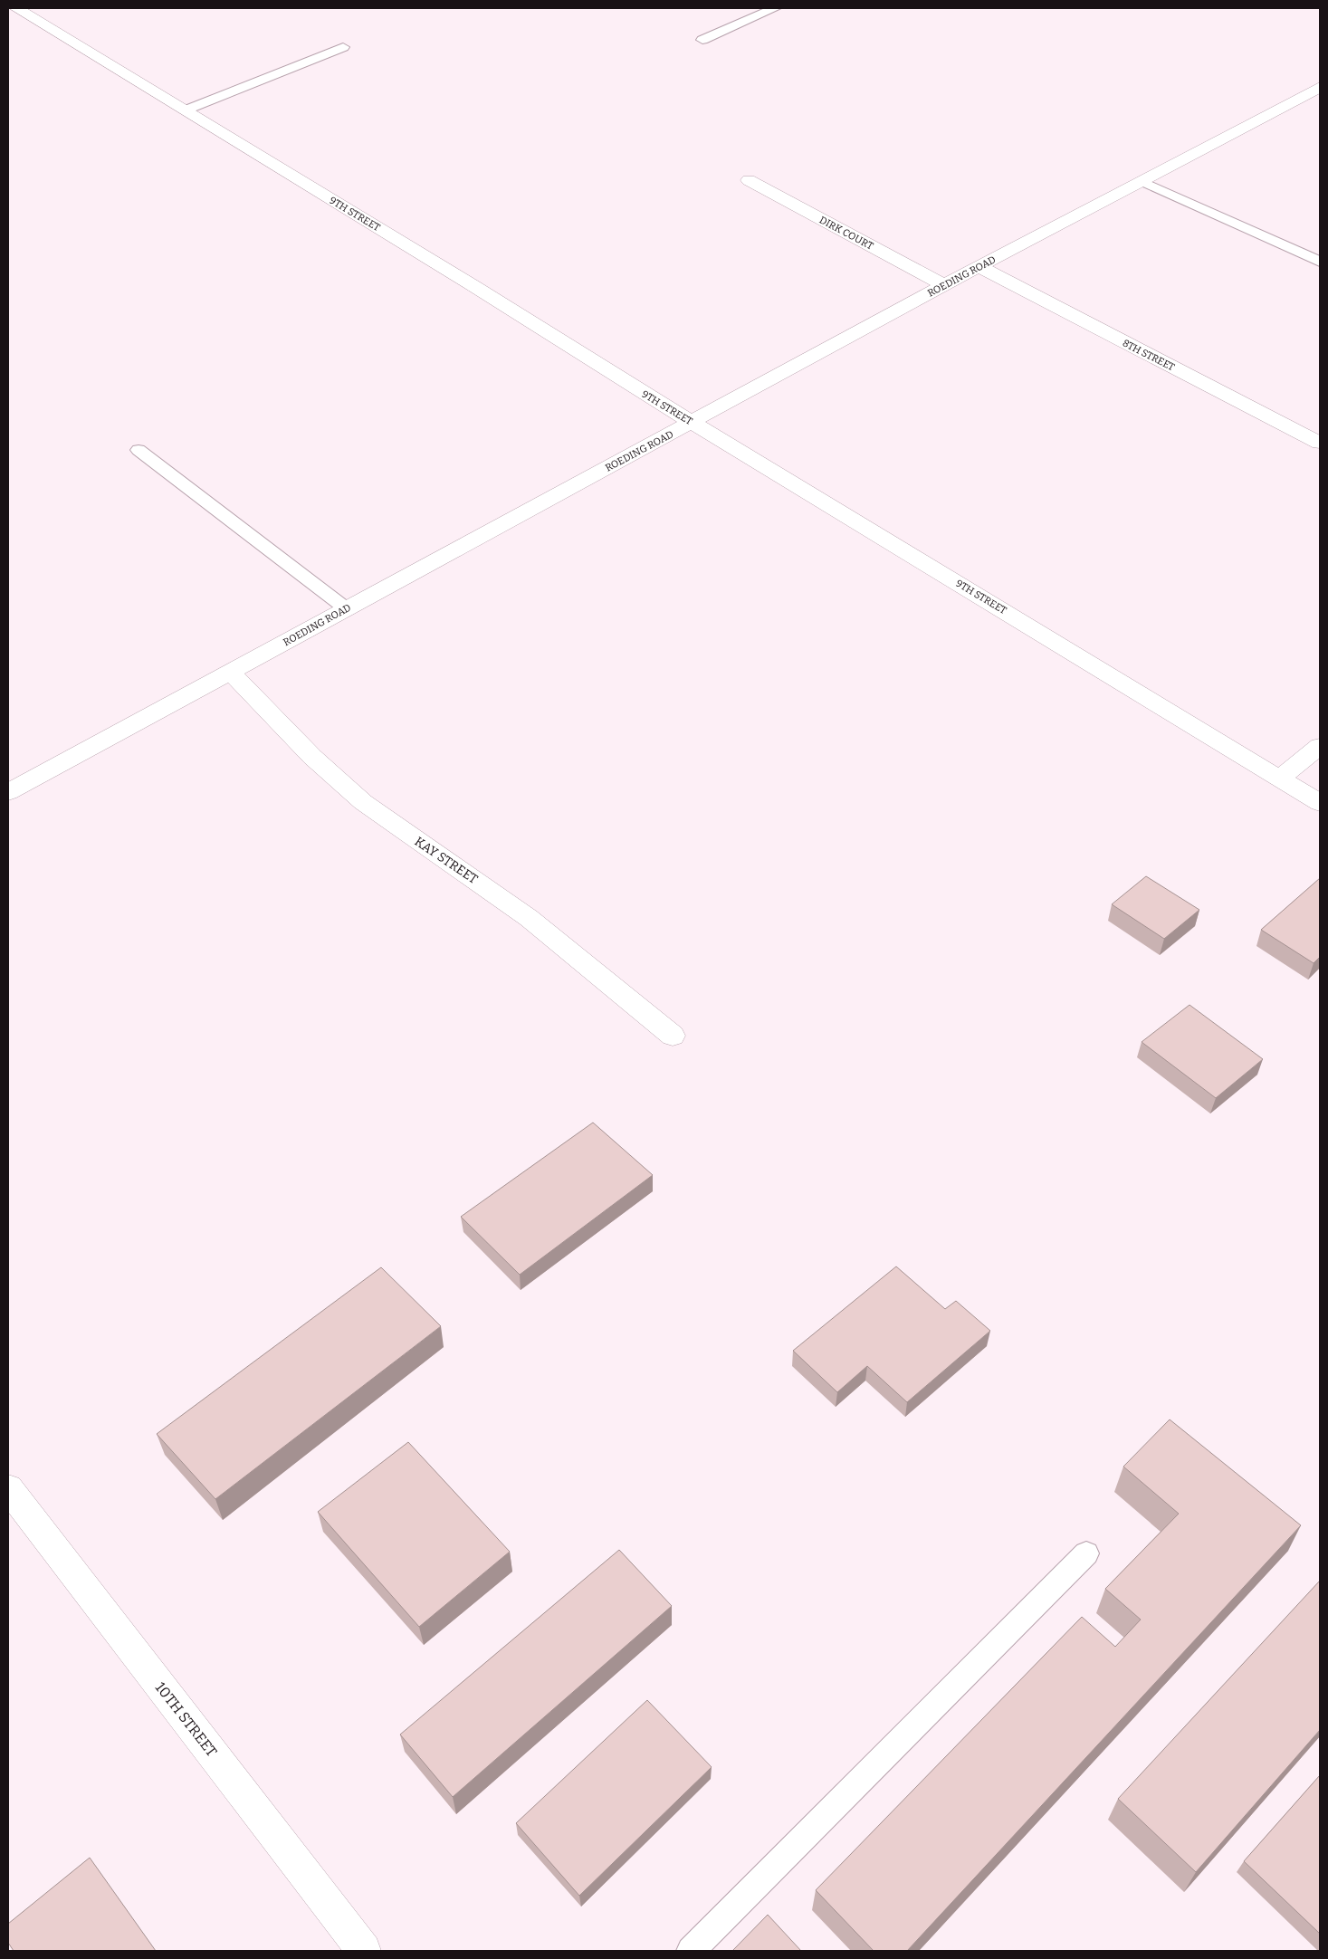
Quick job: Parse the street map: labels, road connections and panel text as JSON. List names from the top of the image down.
{
  "streets": {
    "street": [
      "9TH STREET",
      "DIRK COURT",
      "ROEDING ROAD",
      "8TH STREET",
      "KAY STREET",
      "10TH STREET"
    ]
  },
  "crossings": [
    ["9TH STREET", "ROEDING ROAD"],
    ["DIRK COURT", "ROEDING ROAD"],
    ["ROEDING ROAD", "8TH STREET"],
    ["ROEDING ROAD", "KAY STREET"]
  ]
}
